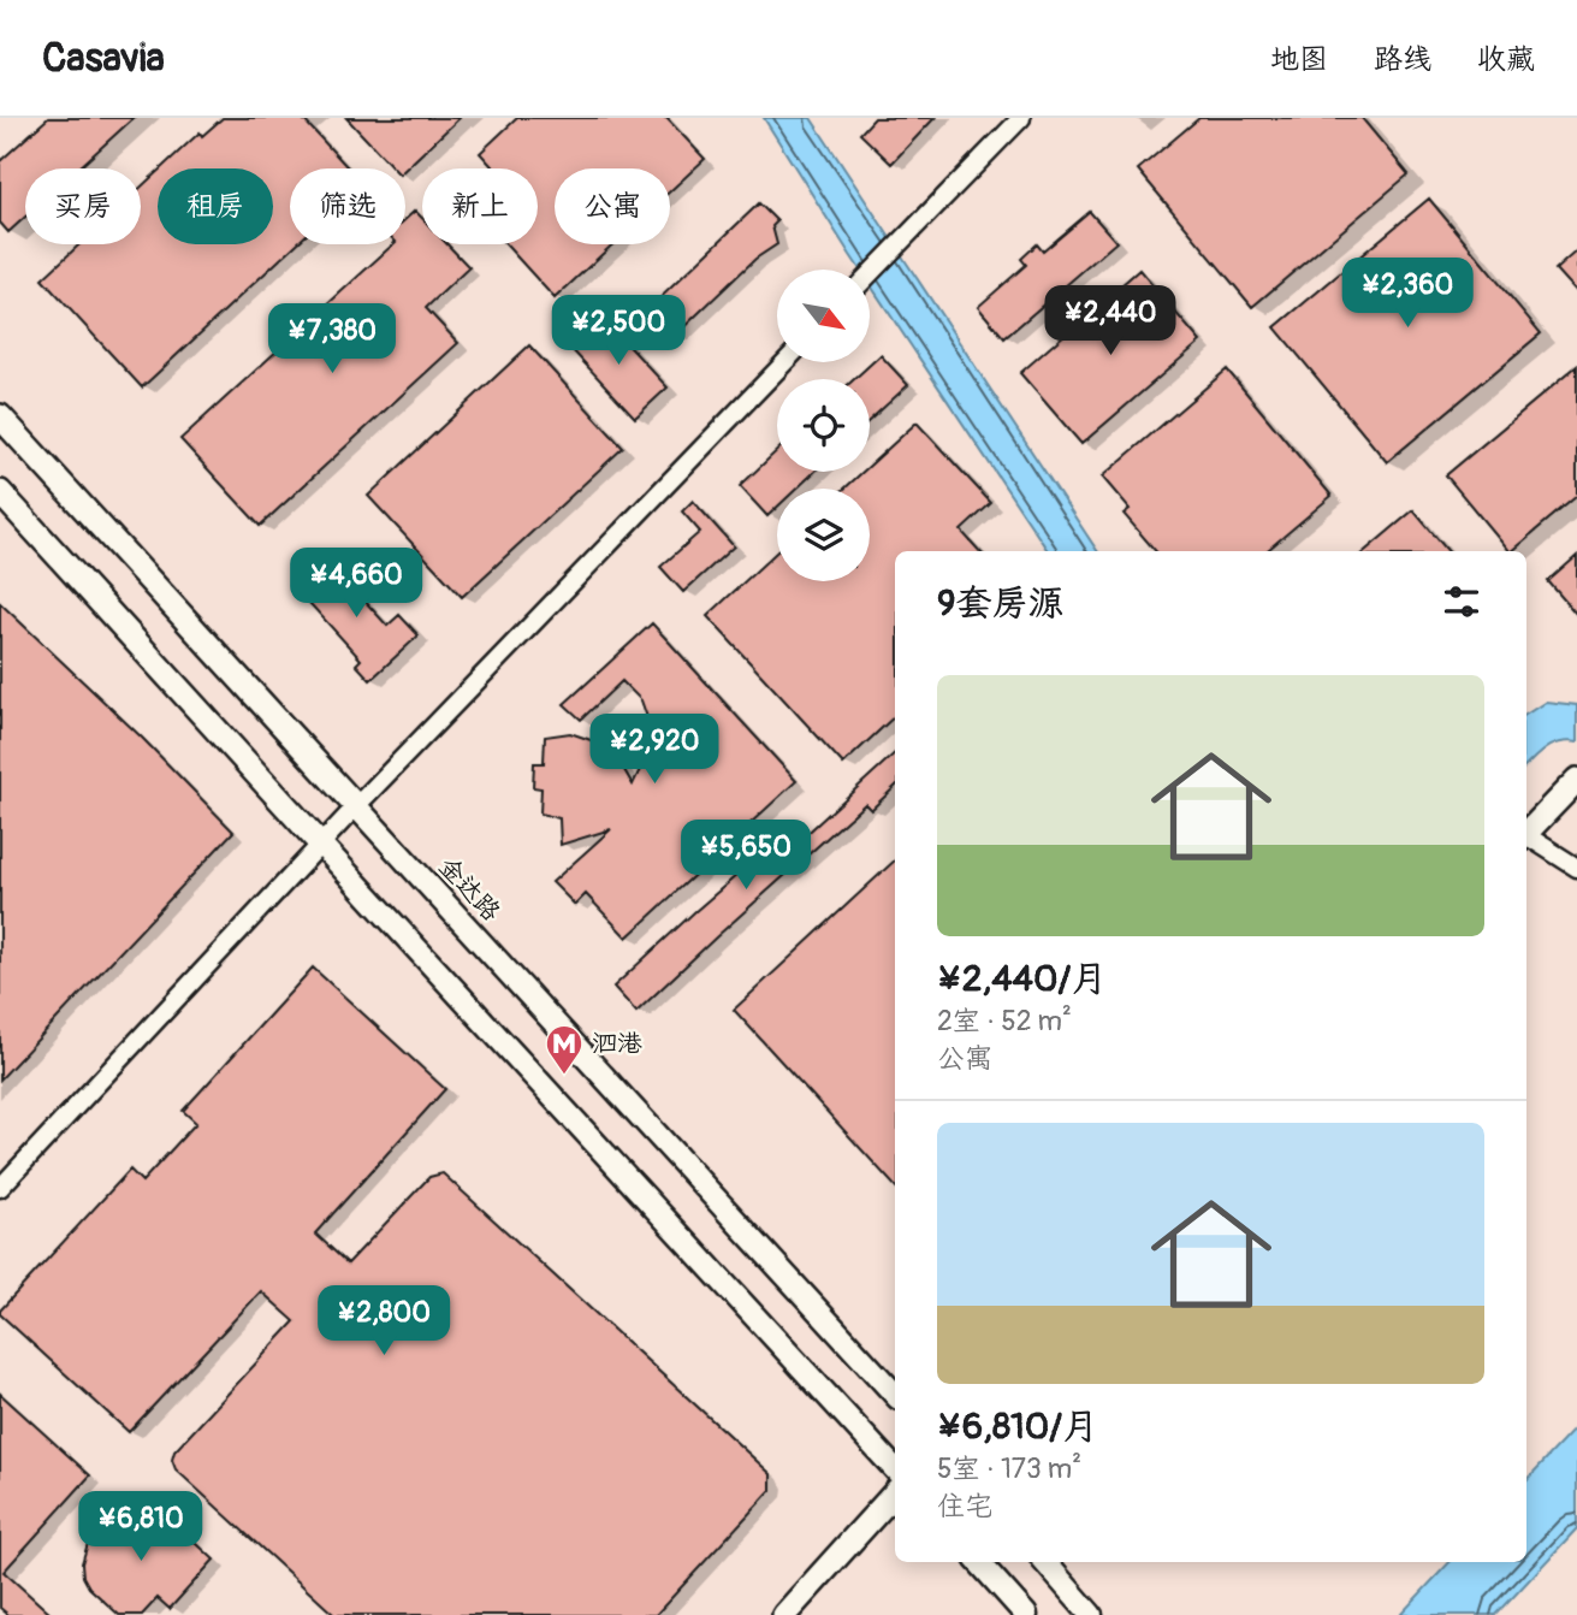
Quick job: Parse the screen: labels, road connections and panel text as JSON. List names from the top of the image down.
{
  "streets": {
    "main road": ["金达路"]
  },
  "places": {
    "metro station": ["泗港"]
  },
  "north": "bottom right",
  "page": {
    "header": "Casavia",
    "nav": ["地图", "路线", "收藏"],
    "chip": [
      "买房",
      "租房",
      "筛选",
      "新上",
      "公寓"
    ],
    "price": [
      "¥2,360",
      "¥2,440",
      "¥2,500",
      "¥7,380",
      "¥4,660",
      "¥2,920",
      "¥5,650",
      "¥2,800",
      "¥6,810"
    ],
    "heading": "9套房源",
    "list": [
      {
        "name": "¥2,440/月",
        "note": "2室 · 52 m² · 公寓"
      },
      {
        "name": "¥6,810/月",
        "note": "5室 · 173 m² · 住宅"
      }
    ]
  }
}
